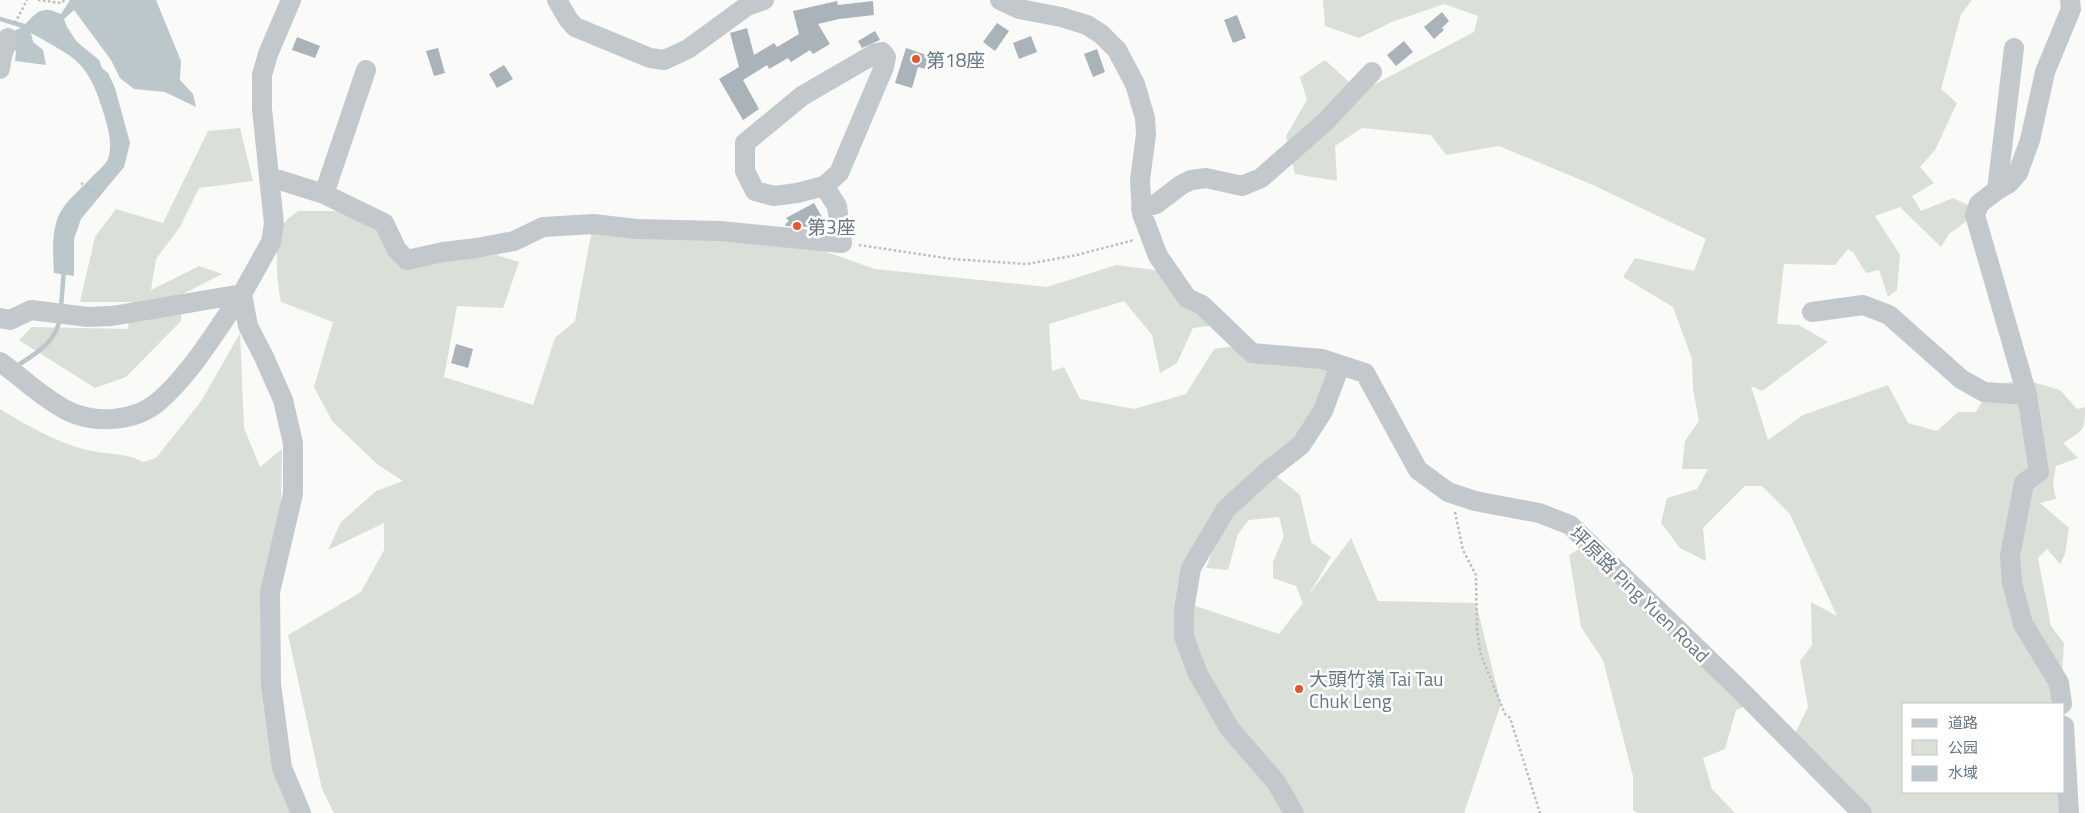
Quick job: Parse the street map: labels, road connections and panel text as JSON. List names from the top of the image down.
{
  "streets": {
    "street": ["坪原路 Ping Yuen Road"]
  },
  "places": ["第18座", "第3座", "大頭竹嶺 Tai Tau Chuk Leng"],
  "legend": ["道路", "公园", "水域"]
}
